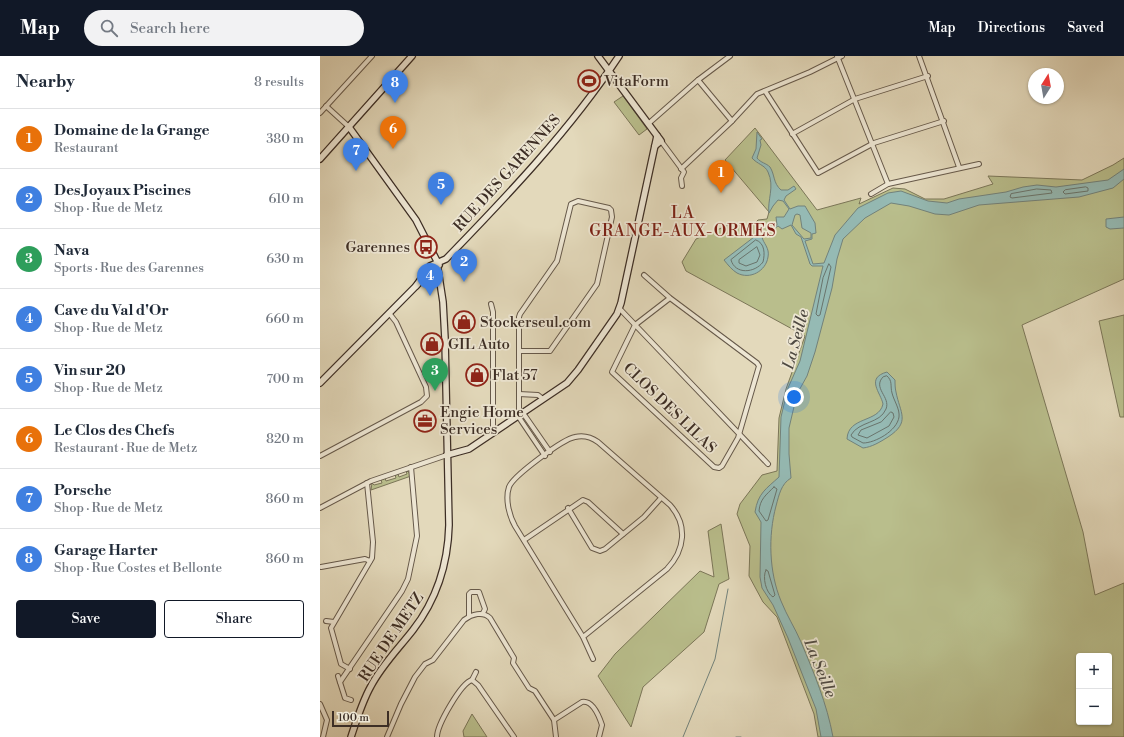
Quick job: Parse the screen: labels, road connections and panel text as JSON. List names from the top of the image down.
{
  "streets": {
    "street": ["RUE DES GARENNES", "CLOS DES LILAS", "RUE DE METZ"]
  },
  "crossings": [
    ["RUE DES GARENNES", "RUE DE METZ"]
  ],
  "districts": ["LA GRANGE-AUX-ORMES"],
  "water": ["La Seille"],
  "places": {
    "sports": ["VitaForm"],
    "bus stop": ["Garennes"],
    "shop": ["Stockerseul.com", "GIL Auto", "Flat 57"],
    "office": ["Engie Home Services"]
  },
  "scale_bar": "100 m",
  "north": "top",
  "page": {
    "header": "Map",
    "search": "Search here",
    "nav": ["Map", "Directions", "Saved"],
    "heading": ["Nearby", "8 results"],
    "pins": [
      "8",
      "6",
      "7",
      "1",
      "5",
      "2",
      "4",
      "3"
    ],
    "list": [
      {
        "mark": "1",
        "name": "Domaine de la Grange",
        "note": "Restaurant",
        "value": "380 m"
      },
      {
        "mark": "2",
        "name": "Des Joyaux Piscines",
        "note": "Shop · Rue de Metz",
        "value": "610 m"
      },
      {
        "mark": "3",
        "name": "Nava",
        "note": "Sports · Rue des Garennes",
        "value": "630 m"
      },
      {
        "mark": "4",
        "name": "Cave du Val d'Or",
        "note": "Shop · Rue de Metz",
        "value": "660 m"
      },
      {
        "mark": "5",
        "name": "Vin sur 20",
        "note": "Shop · Rue de Metz",
        "value": "700 m"
      },
      {
        "mark": "6",
        "name": "Le Clos des Chefs",
        "note": "Restaurant · Rue de Metz",
        "value": "820 m"
      },
      {
        "mark": "7",
        "name": "Porsche",
        "note": "Shop · Rue de Metz",
        "value": "860 m"
      },
      {
        "mark": "8",
        "name": "Garage Harter",
        "note": "Shop · Rue Costes et Bellonte",
        "value": "860 m"
      }
    ],
    "buttons": ["Save", "Share"],
    "map_buttons": ["+", "−"],
    "scale": "100 m"
  }
}
